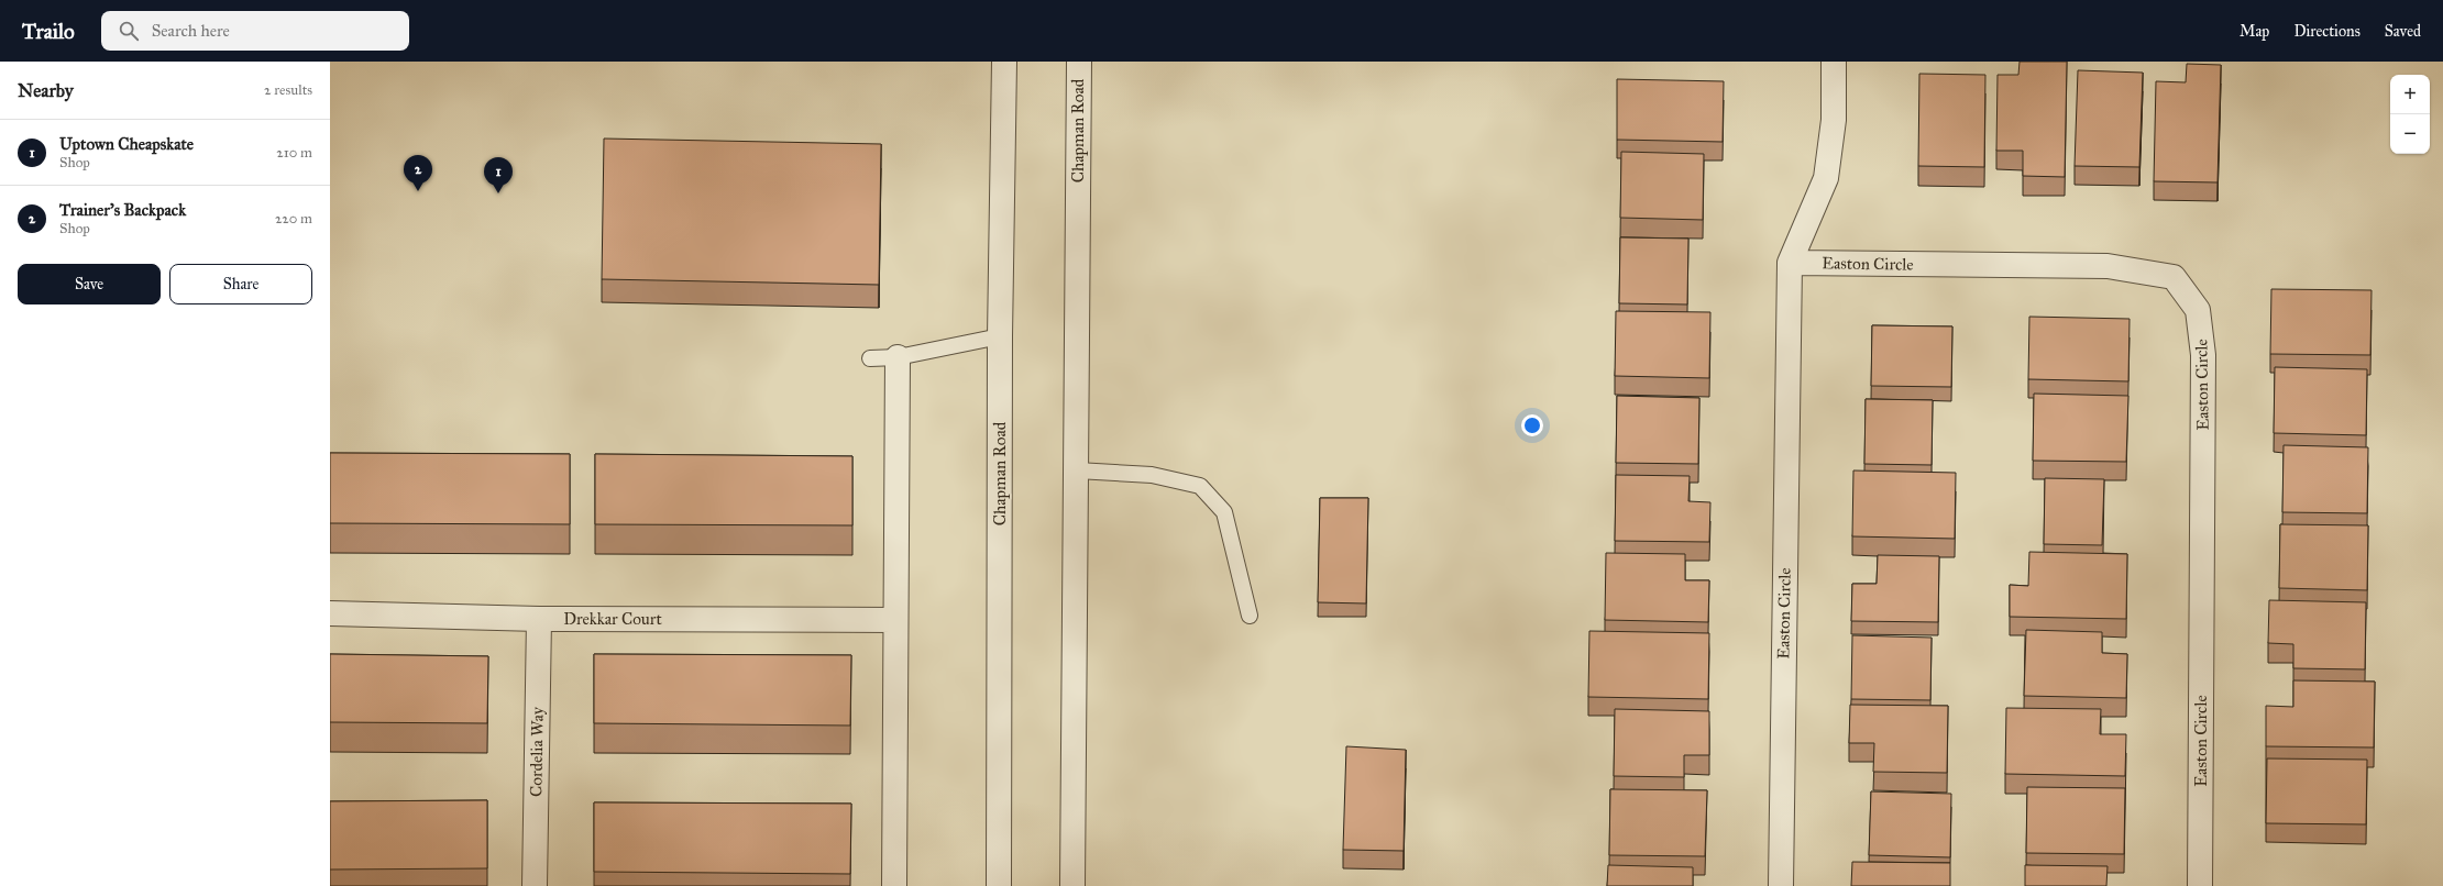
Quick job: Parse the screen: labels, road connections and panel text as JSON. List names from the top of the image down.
{
  "streets": {
    "street": [
      "Chapman Road",
      "Easton Circle",
      "Drekkar Court",
      "Cordelia Way"
    ]
  },
  "crossings": [
    ["Drekkar Court", "Cordelia Way"]
  ],
  "page": {
    "header": "Trailo",
    "search": "Search here",
    "nav": ["Map", "Directions", "Saved"],
    "heading": ["Nearby", "2 results"],
    "map_buttons": ["+", "−"],
    "list": [
      {
        "mark": "1",
        "name": "Uptown Cheapskate",
        "note": "Shop",
        "value": "210 m"
      },
      {
        "mark": "2",
        "name": "Trainer's Backpack",
        "note": "Shop",
        "value": "220 m"
      }
    ],
    "pins": ["2", "1"],
    "buttons": ["Save", "Share"]
  }
}
